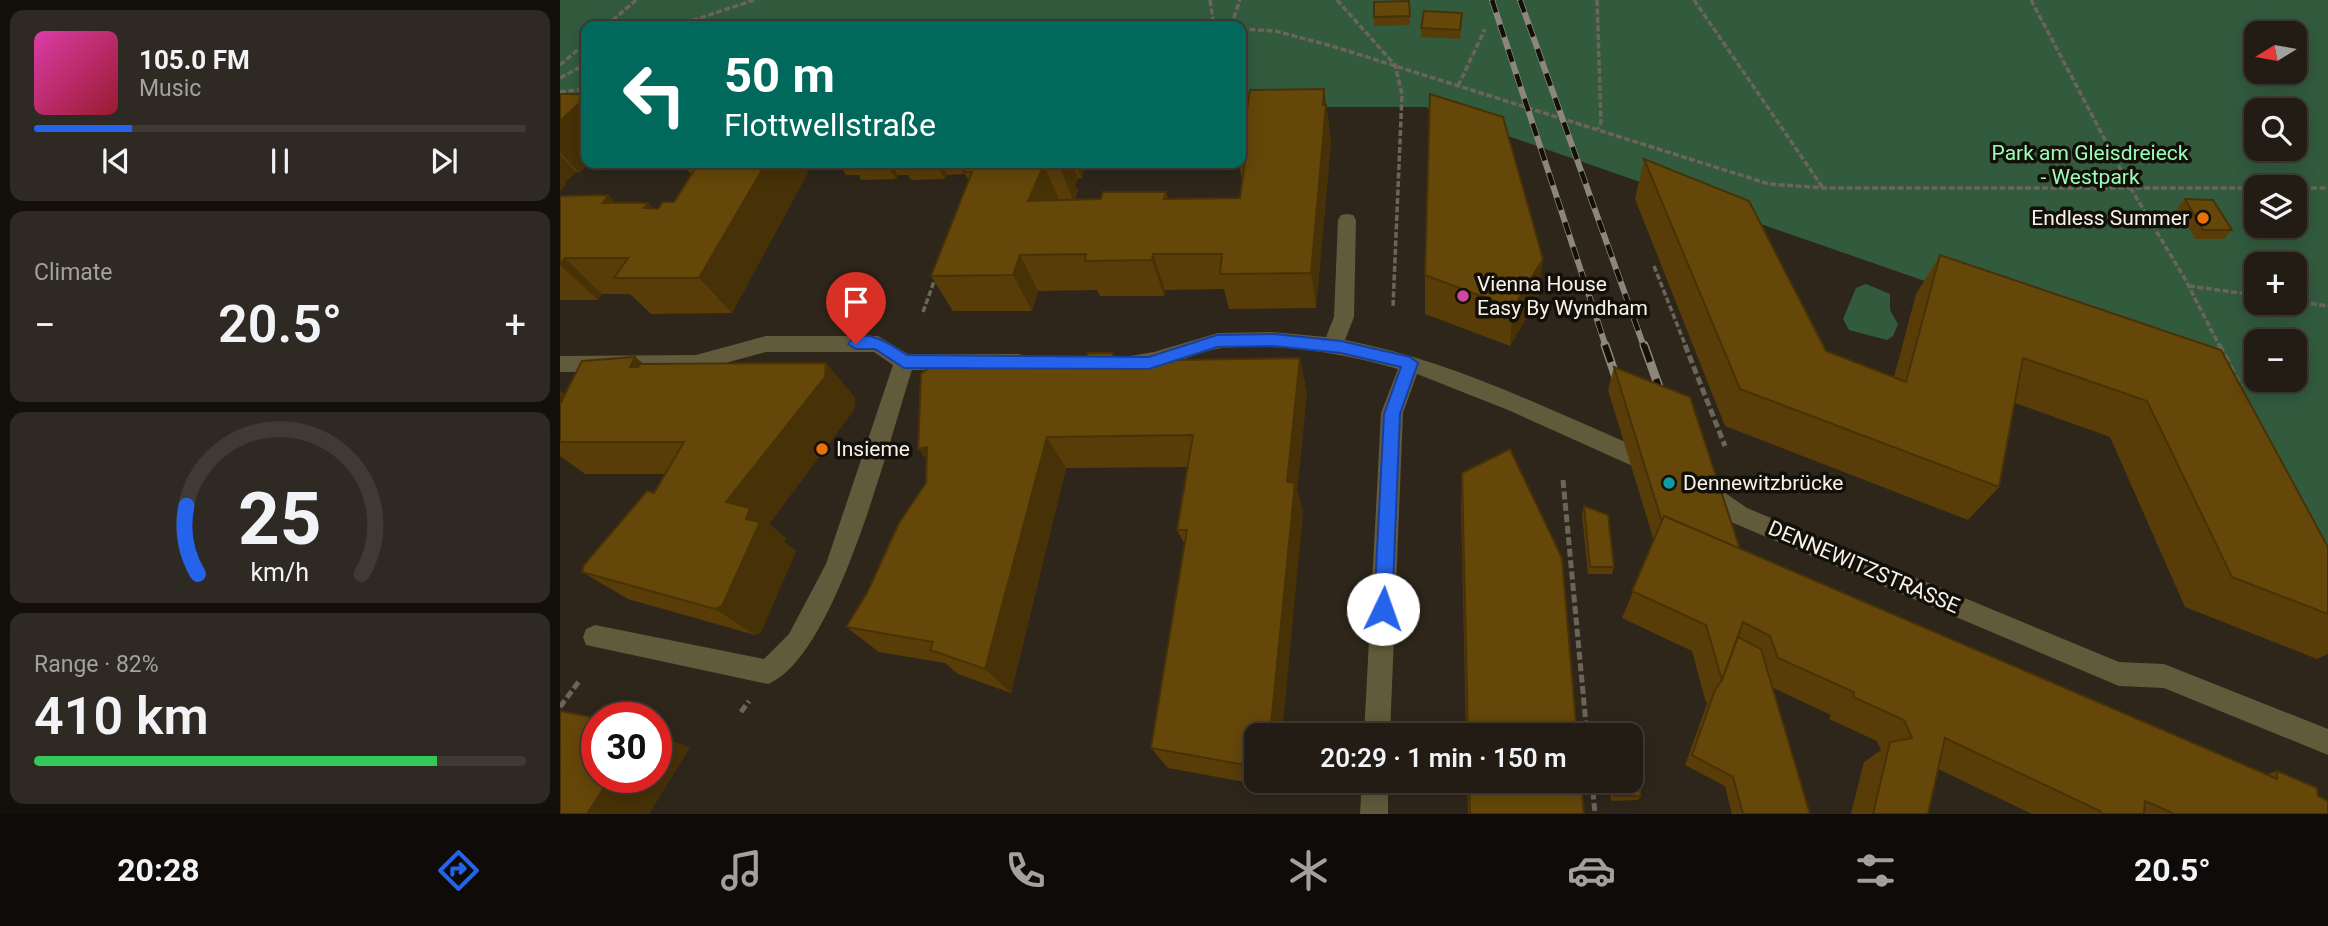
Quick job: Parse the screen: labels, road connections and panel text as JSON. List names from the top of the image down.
{
  "streets": {
    "street": ["DENNEWITZSTRASSE"]
  },
  "parks": ["Park am Gleisdreieck - Westpark"],
  "places": [
    "Endless Summer",
    "Vienna House Easy By Wyndham",
    "Insieme",
    "Dennewitzbrücke"
  ],
  "north": "left",
  "page": {
    "map_buttons": ["+", "−"],
    "turn": ["50 m", "Flottwellstraße"],
    "song": ["105.0 FM", "Music"],
    "tile": [
      "Climate",
      ["Range · 82%", "410 km"]
    ],
    "heat": ["−", "20.5°", "+"],
    "limit": "30",
    "trip": "20:29 · 1 min · 150 m",
    "tabs": ["20:28", "20.5°"],
    "gauge": ["25", "km/h"]
  }
}
